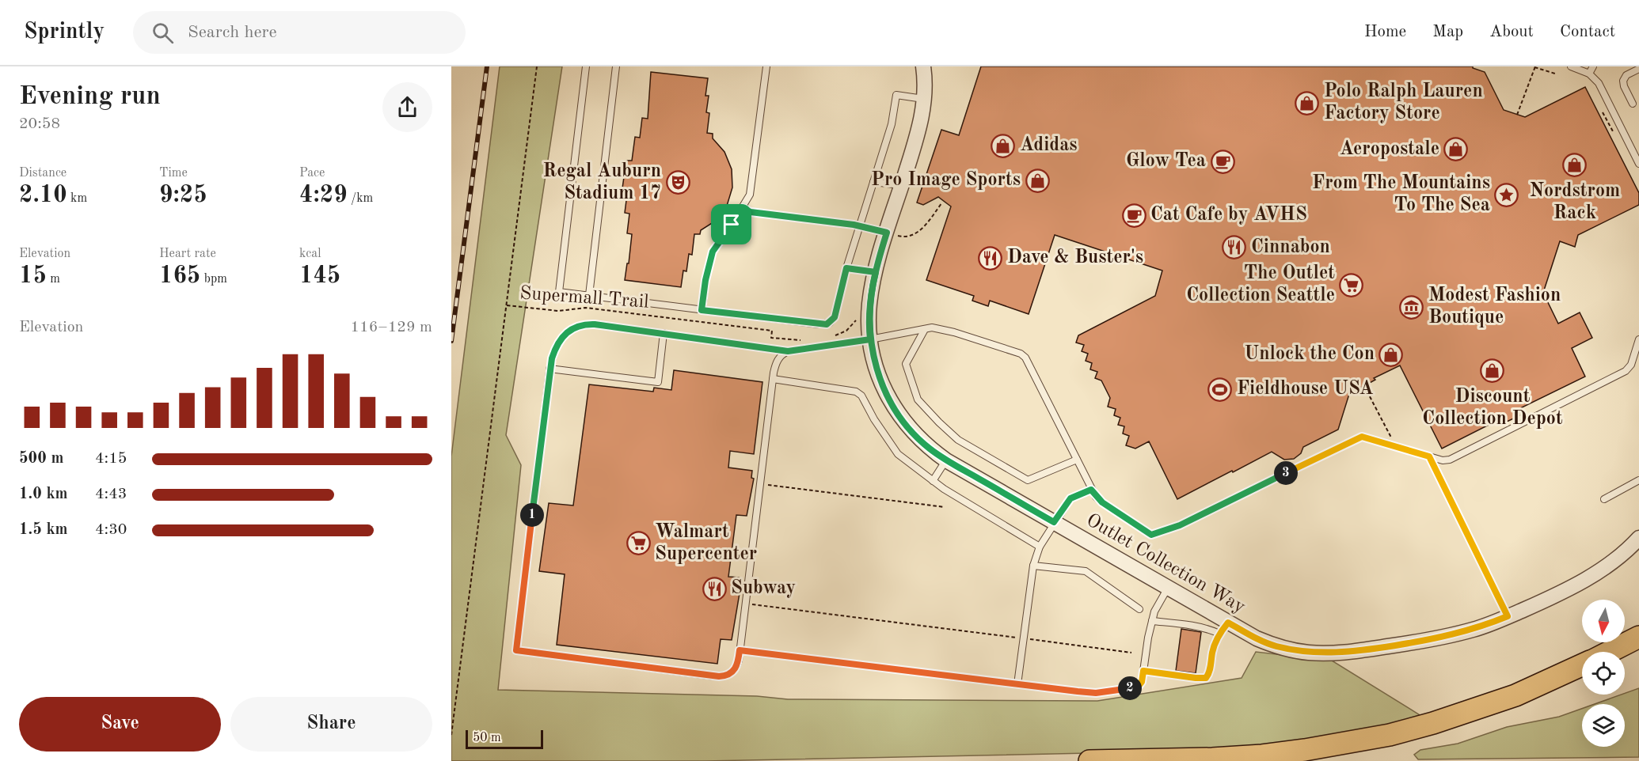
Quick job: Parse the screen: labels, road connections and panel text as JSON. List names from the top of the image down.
{
  "streets": {
    "street": ["Outlet Collection Way"],
    "path": ["Supermall Trail"]
  },
  "places": {
    "shop": [
      "Polo Ralph Lauren Factory Store",
      "Adidas",
      "Aeropostale",
      "Nordstrom Rack",
      "Pro Image Sports",
      "Unlock the Con",
      "Discount Collection Depot"
    ],
    "cafe": ["Glow Tea", "Cat Cafe by AVHS"],
    "theatre": ["Regal Auburn Stadium 17"],
    "place": ["From The Mountains To The Sea"],
    "restaurant": ["Cinnabon", "Dave & Buster's", "Subway"],
    "supermarket": ["The Outlet Collection Seattle", "Walmart Supercenter"],
    "museum": ["Modest Fashion Boutique"],
    "sports": ["Fieldhouse USA"]
  },
  "scale_bar": "50 m",
  "north": "bottom",
  "page": {
    "header": "Sprintly",
    "search": "Search here",
    "nav": [
      "Home",
      "Map",
      "About",
      "Contact"
    ],
    "heading": ["Evening run", "20:58"],
    "stats": [
      ["Distance", "2.10 km"],
      ["Time", "9:25"],
      ["Pace", "4:29 /km"],
      ["Elevation", "15 m"],
      ["Heart rate", "165 bpm"],
      ["kcal", "145"]
    ],
    "chart": ["Elevation", "116–129 m"],
    "list": [
      {
        "name": "500 m",
        "note": "4:15"
      },
      {
        "name": "1.0 km",
        "note": "4:43"
      },
      {
        "name": "1.5 km",
        "note": "4:30"
      }
    ],
    "pins": ["3", "1", "2"],
    "buttons": ["Save", "Share"],
    "scale": "50 m"
  }
}
